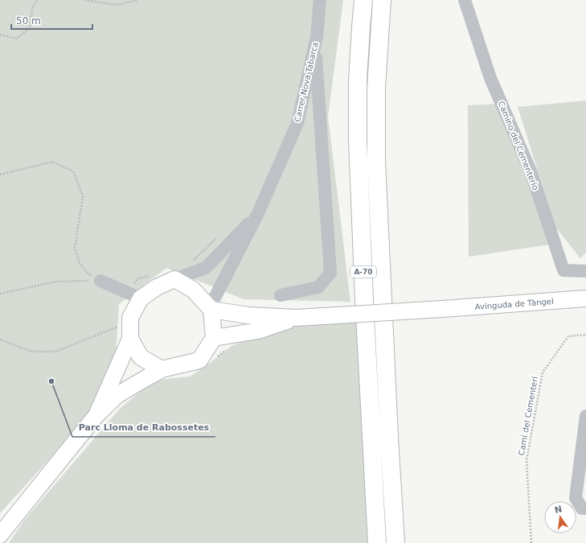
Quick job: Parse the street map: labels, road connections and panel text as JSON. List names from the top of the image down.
{
  "streets": {
    "highway": ["A-70"],
    "main road": ["Avinguda de Tàngel"],
    "street": ["Carrer Nova Tabarca", "Camino del Cementerio"],
    "path": ["Camí del Cementeri"]
  },
  "places": ["Parc Lloma de Rabossetes"],
  "scale_bar": "50 m",
  "north": "top"
}
